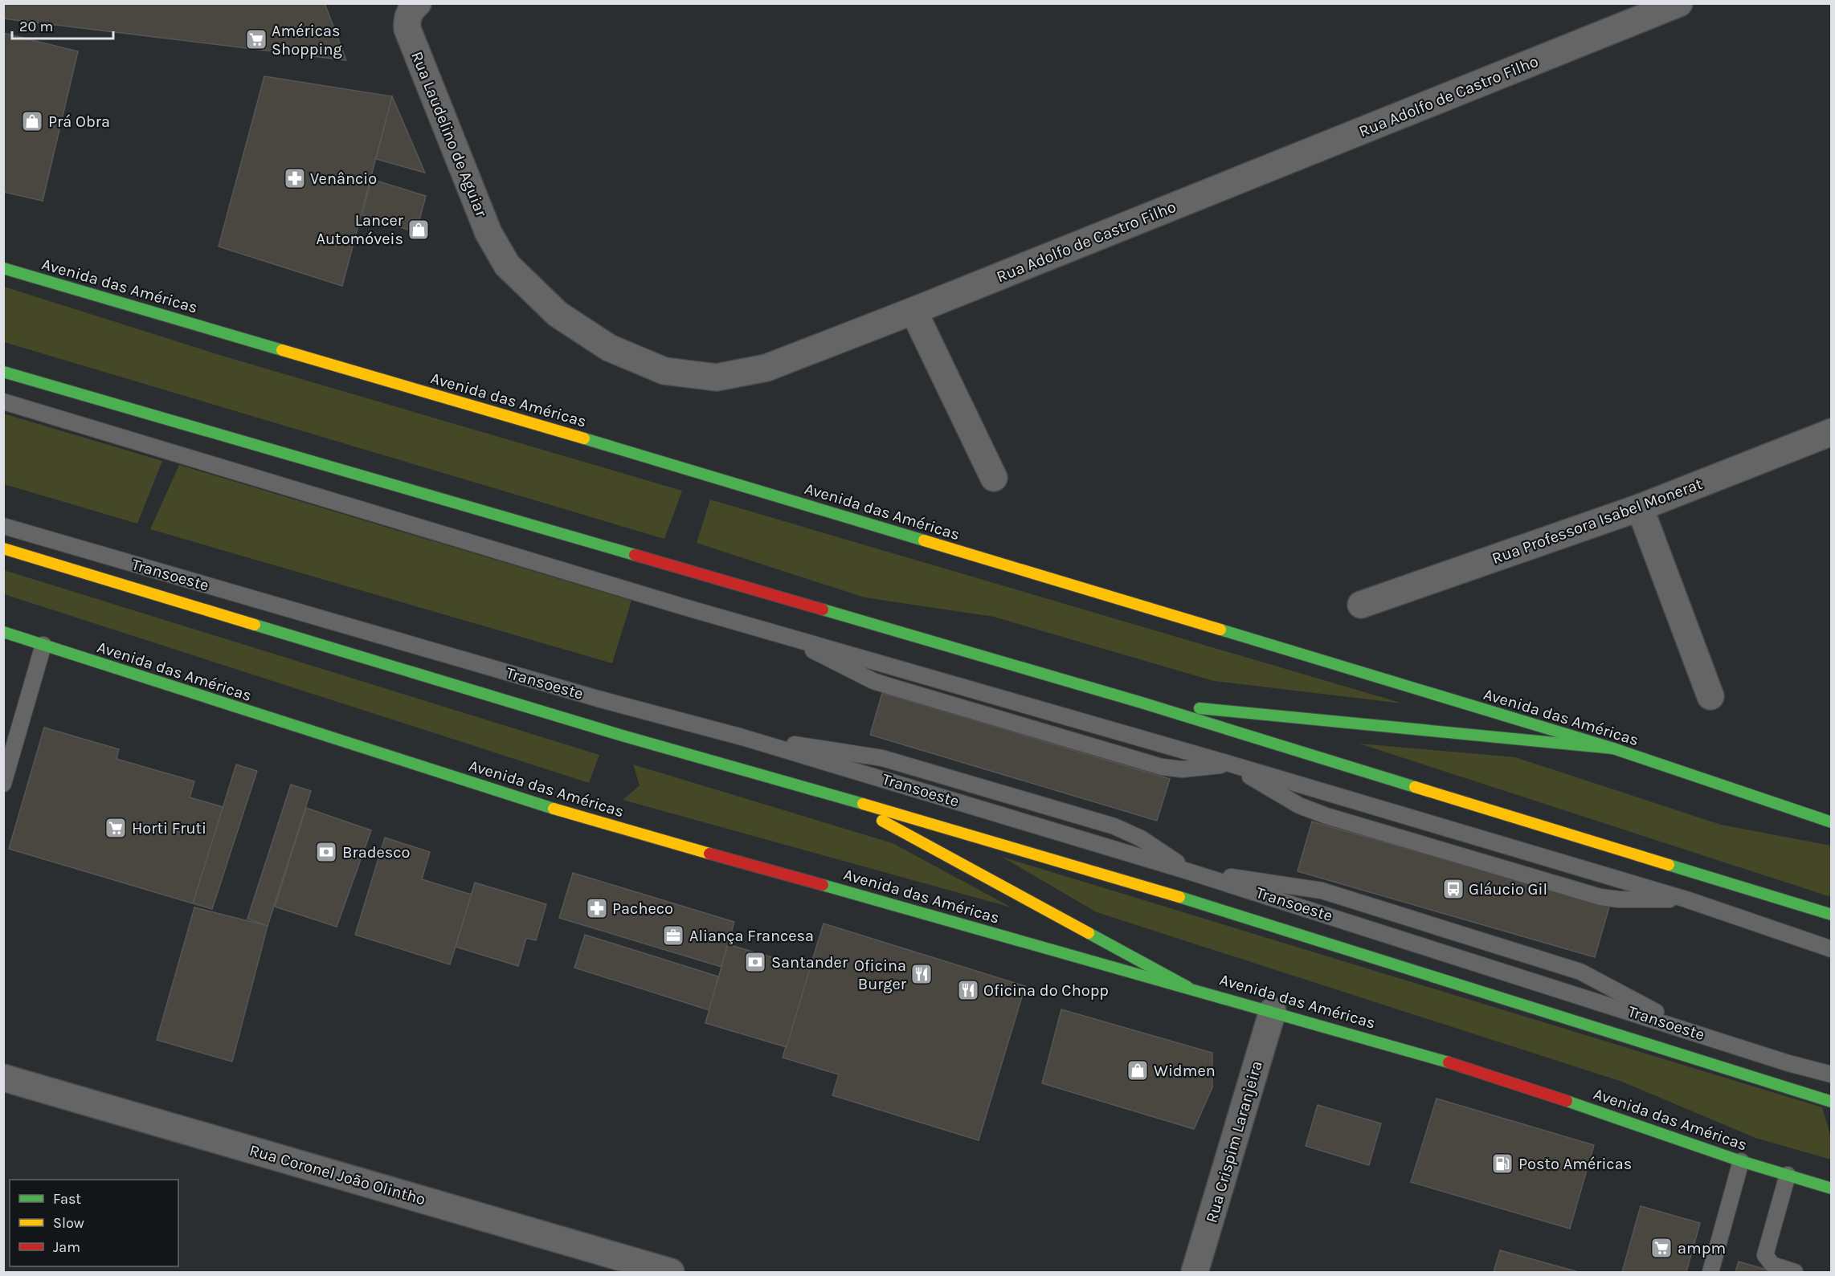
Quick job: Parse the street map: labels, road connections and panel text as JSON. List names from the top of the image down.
{
  "streets": {
    "main road": ["Avenida das Américas"],
    "street": [
      "Rua Adolfo de Castro Filho",
      "Rua Laudelino de Aguiar",
      "Rua Professora Isabel Monerat",
      "Rua Crispim Laranjeira",
      "Rua Coronel João Olintho"
    ],
    "lane": ["Transoeste"]
  },
  "crossings": [
    ["Rua Adolfo de Castro Filho", "Rua Laudelino de Aguiar"],
    ["Avenida das Américas", "Rua Crispim Laranjeira"]
  ],
  "places": {
    "supermarket": ["Américas Shopping", "Horti Fruti", "ampm"],
    "shop": ["Prá Obra", "Lancer Automóveis", "Widmen"],
    "pharmacy": ["Venâncio", "Pacheco"],
    "bank": ["Bradesco", "Santander"],
    "bus stop": ["Gláucio Gil"],
    "office": ["Aliança Francesa"],
    "restaurant": ["Oficina Burger", "Oficina do Chopp"],
    "fuel station": ["Posto Américas"]
  },
  "legend": ["Fast", "Slow", "Jam"],
  "scale_bar": "20 m"
}
